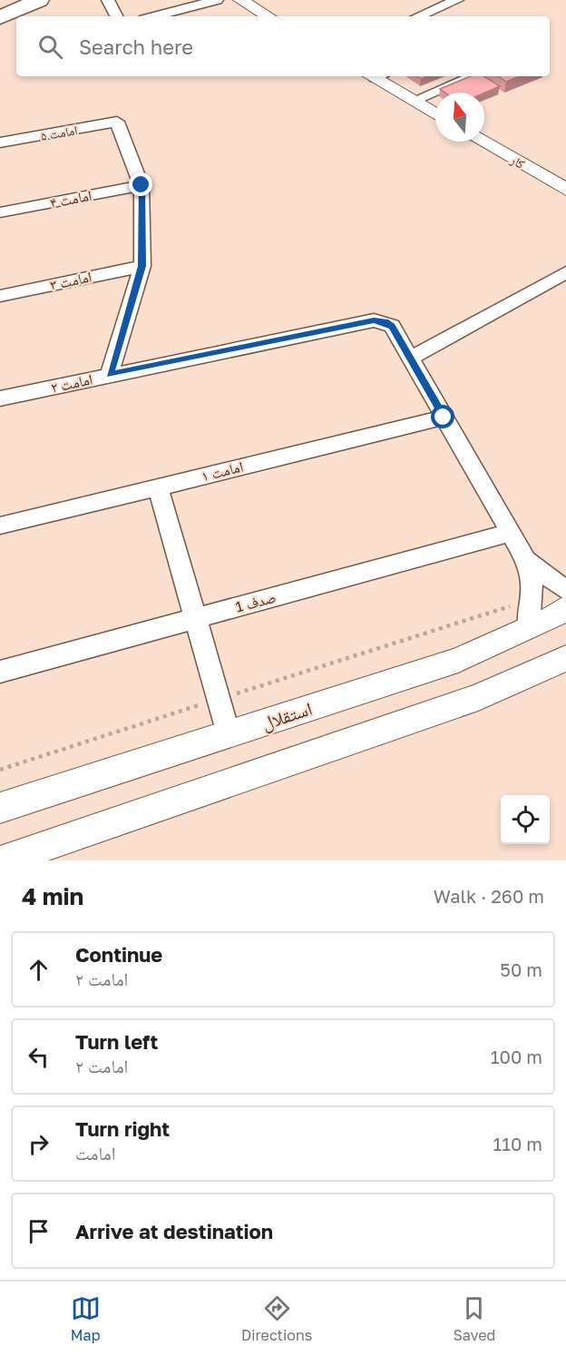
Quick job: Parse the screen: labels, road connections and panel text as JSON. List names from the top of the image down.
{
  "streets": {
    "street": [
      "امامت ۵",
      "کار",
      "امامت ۴",
      "امامت ۳",
      "امامت ۲",
      "امامت ۱",
      "صدف 1",
      "استقلال"
    ]
  },
  "crossings": [
    ["امامت ۵", "امامت ۴"],
    ["امامت ۲", "امامت ۱"],
    ["امامت ۲", "صدف 1"]
  ],
  "north": "top",
  "page": {
    "search": "Search here",
    "heading": ["4 min", "Walk · 260 m"],
    "list": [
      ["Continue", "امامت ۲", "50 m"],
      ["Turn left", "امامت ۲", "100 m"],
      ["Turn right", "امامت", "110 m"],
      "Arrive at destination"
    ],
    "nav": ["Map", "Directions", "Saved"]
  }
}
